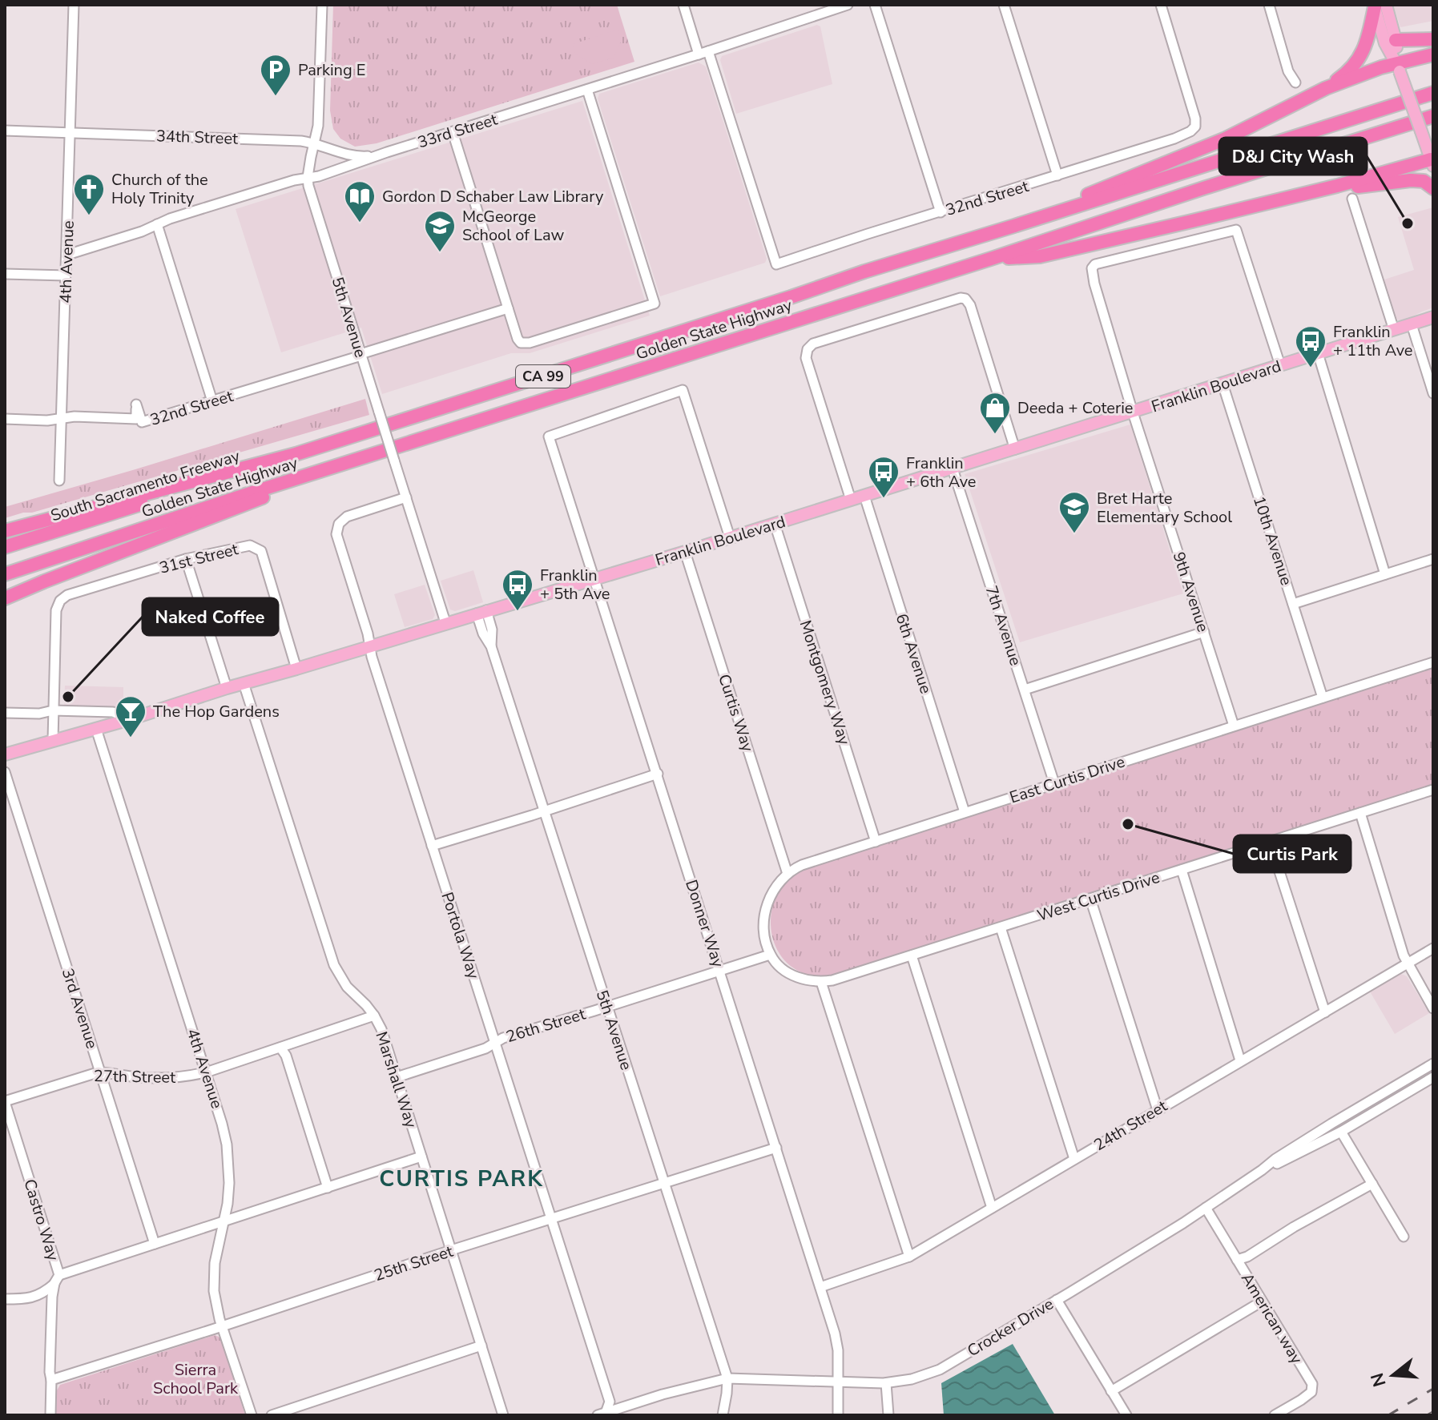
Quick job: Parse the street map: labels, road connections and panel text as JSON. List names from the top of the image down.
{
  "streets": {
    "highway": ["Golden State Highway", "CA 99", "South Sacramento Freeway"],
    "main road": ["Franklin Boulevard"],
    "street": [
      "33rd Street",
      "34th Street",
      "32nd Street",
      "4th Avenue",
      "5th Avenue",
      "10th Avenue",
      "31st Street",
      "9th Avenue",
      "7th Avenue",
      "6th Avenue",
      "Montgomery Way",
      "Curtis Way",
      "East Curtis Drive",
      "West Curtis Drive",
      "Donner Way",
      "Portola Way",
      "3rd Avenue",
      "26th Street",
      "27th Street",
      "Marshall Way",
      "24th Street",
      "Castro Way",
      "25th Street",
      "American way",
      "Crocker Drive"
    ]
  },
  "crossings": [
    ["33rd Street", "34th Street"],
    ["33rd Street", "32nd Street"],
    ["33rd Street", "4th Avenue"],
    ["33rd Street", "5th Avenue"],
    ["34th Street", "4th Avenue"],
    ["34th Street", "5th Avenue"],
    ["32nd Street", "4th Avenue"],
    ["32nd Street", "5th Avenue"],
    ["4th Avenue", "Franklin Boulevard"],
    ["4th Avenue", "27th Street"],
    ["4th Avenue", "25th Street"],
    ["5th Avenue", "Franklin Boulevard"],
    ["5th Avenue", "Portola Way"],
    ["5th Avenue", "26th Street"],
    ["5th Avenue", "25th Street"],
    ["5th Avenue", "Crocker Drive"],
    ["Golden State Highway", "South Sacramento Freeway"],
    ["Franklin Boulevard", "10th Avenue"],
    ["Franklin Boulevard", "31st Street"],
    ["Franklin Boulevard", "9th Avenue"],
    ["Franklin Boulevard", "7th Avenue"],
    ["Franklin Boulevard", "6th Avenue"],
    ["Franklin Boulevard", "Montgomery Way"],
    ["Franklin Boulevard", "Curtis Way"],
    ["Franklin Boulevard", "Donner Way"],
    ["Franklin Boulevard", "Portola Way"],
    ["Franklin Boulevard", "Marshall Way"],
    ["10th Avenue", "East Curtis Drive"],
    ["9th Avenue", "East Curtis Drive"],
    ["7th Avenue", "East Curtis Drive"],
    ["6th Avenue", "East Curtis Drive"],
    ["Montgomery Way", "East Curtis Drive"],
    ["Curtis Way", "East Curtis Drive"],
    ["East Curtis Drive", "West Curtis Drive"],
    ["East Curtis Drive", "26th Street"],
    ["West Curtis Drive", "26th Street"],
    ["Donner Way", "26th Street"],
    ["Donner Way", "24th Street"],
    ["Donner Way", "25th Street"],
    ["Donner Way", "Crocker Drive"],
    ["Portola Way", "26th Street"],
    ["Portola Way", "25th Street"],
    ["3rd Avenue", "27th Street"],
    ["26th Street", "Marshall Way"],
    ["27th Street", "Marshall Way"],
    ["27th Street", "Castro Way"],
    ["Marshall Way", "25th Street"],
    ["Castro Way", "25th Street"],
    ["American way", "Crocker Drive"]
  ],
  "districts": ["CURTIS PARK"],
  "parks": ["Sierra School Park"],
  "places": {
    "parking": ["Parking E"],
    "church": ["Church of the Holy Trinity"],
    "library": ["Gordon D Schaber Law Library"],
    "other": ["D&J City Wash", "Naked Coffee", "Curtis Park"],
    "school or university": ["McGeorge School of Law", "Bret Harte Elementary School"],
    "bus stop": ["Franklin + 11th Ave", "Franklin + 6th Ave", "Franklin + 5th Ave"],
    "shop": ["Deeda + Coterie"],
    "bar": ["The Hop Gardens"]
  },
  "north": "left"
}
